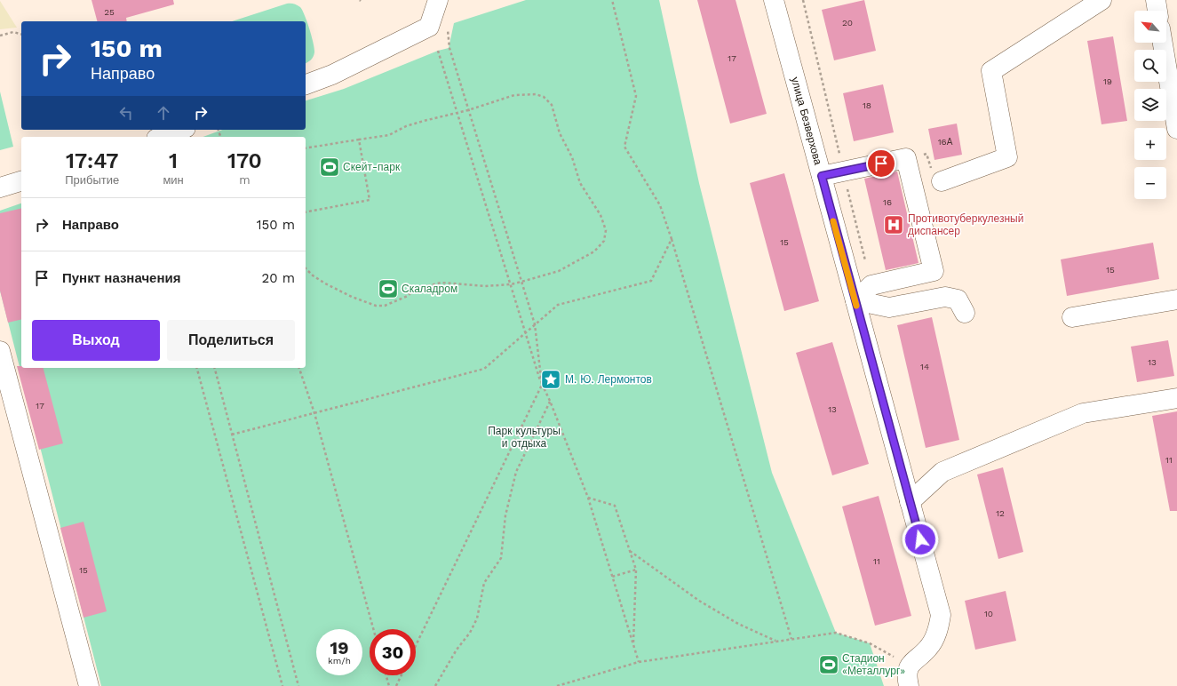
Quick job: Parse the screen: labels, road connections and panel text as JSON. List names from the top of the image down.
{
  "streets": {
    "street": ["улица Безверхова"]
  },
  "parks": ["Парк культуры и отдыха"],
  "places": {
    "sports": ["Скейт-парк", "Скаладром", "Стадион «Металлург»"],
    "hospital": ["Противотуберкулезный диспансер"],
    "place": ["М. Ю. Лермонтов"]
  },
  "house_numbers": [
    "25",
    "20",
    "17",
    "19",
    "18",
    "16А",
    "16",
    "15",
    "15",
    "13",
    "14",
    "17",
    "13",
    "11",
    "12",
    "11",
    "15",
    "10"
  ],
  "north": "top left",
  "page": {
    "map_buttons": ["+", "−"],
    "turn": ["150 m", "Направо"],
    "eta": [
      "17:47",
      "Прибытие",
      "1",
      "мин",
      "170",
      "m"
    ],
    "list": [
      {
        "name": "Направо",
        "value": "150 m"
      },
      {
        "name": "Пункт назначения",
        "value": "20 m"
      }
    ],
    "buttons": ["Выход", "Поделиться"],
    "speed": "19 km/h",
    "limit": "30"
  }
}
